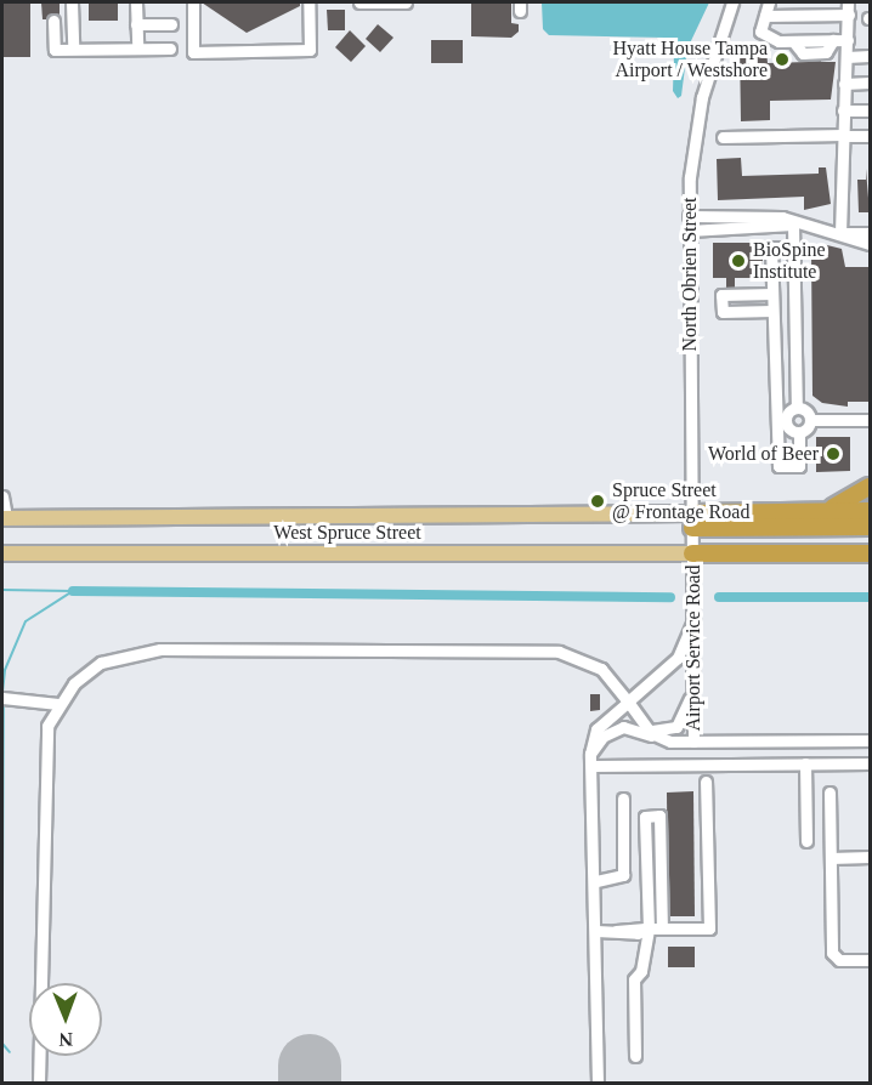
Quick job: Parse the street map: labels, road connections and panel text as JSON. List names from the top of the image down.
{
  "streets": {
    "main road": ["West Spruce Street"],
    "street": ["North Obrien Street", "Airport Service Road"]
  },
  "crossings": [
    ["North Obrien Street", "West Spruce Street"],
    ["North Obrien Street", "Airport Service Road"],
    ["West Spruce Street", "Airport Service Road"]
  ],
  "places": [
    "Hyatt House Tampa Airport / Westshore",
    "BioSpine Institute",
    "World of Beer",
    "Spruce Street @ Frontage Road"
  ],
  "north": "bottom"
}
